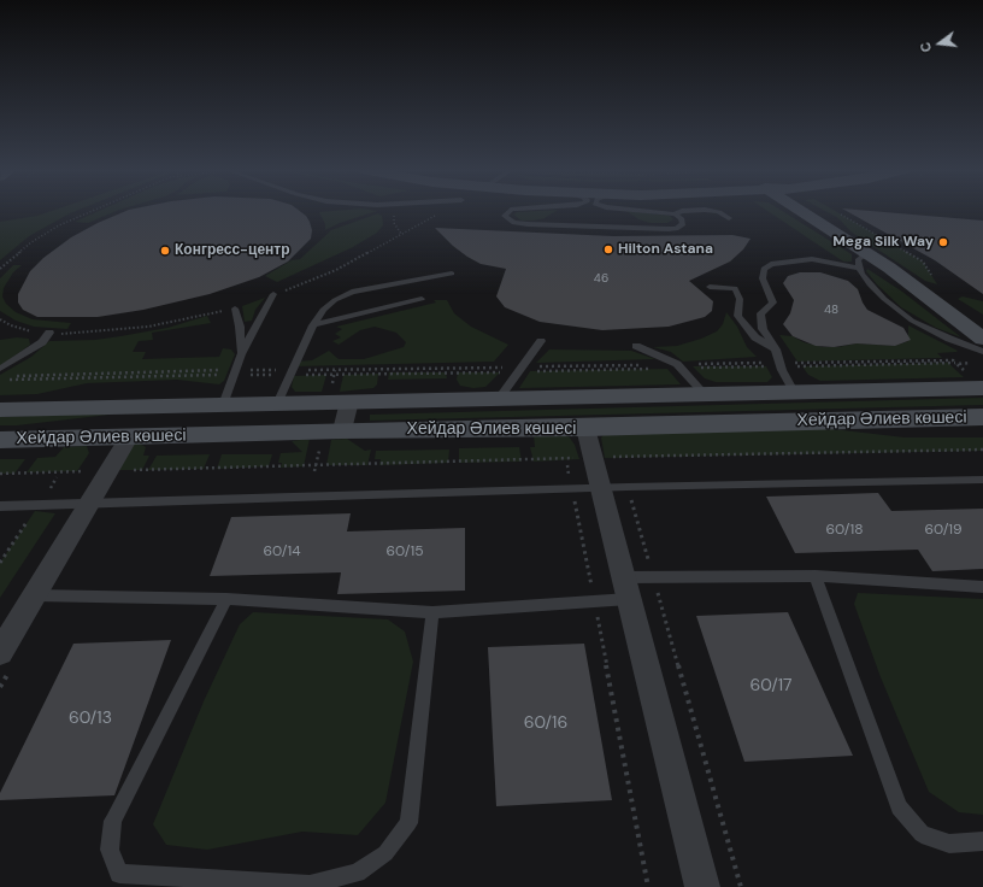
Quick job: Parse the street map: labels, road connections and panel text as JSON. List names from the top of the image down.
{
  "streets": {
    "street": ["Хейдар Әлиев көшесі"]
  },
  "places": ["Mega Silk Way", "Hilton Astana", "Конгресс-центр"],
  "house_numbers": [
    "46",
    "48",
    "60/18",
    "60/19",
    "60/14",
    "60/15",
    "60/17",
    "60/13",
    "60/16"
  ],
  "north": "left"
}
